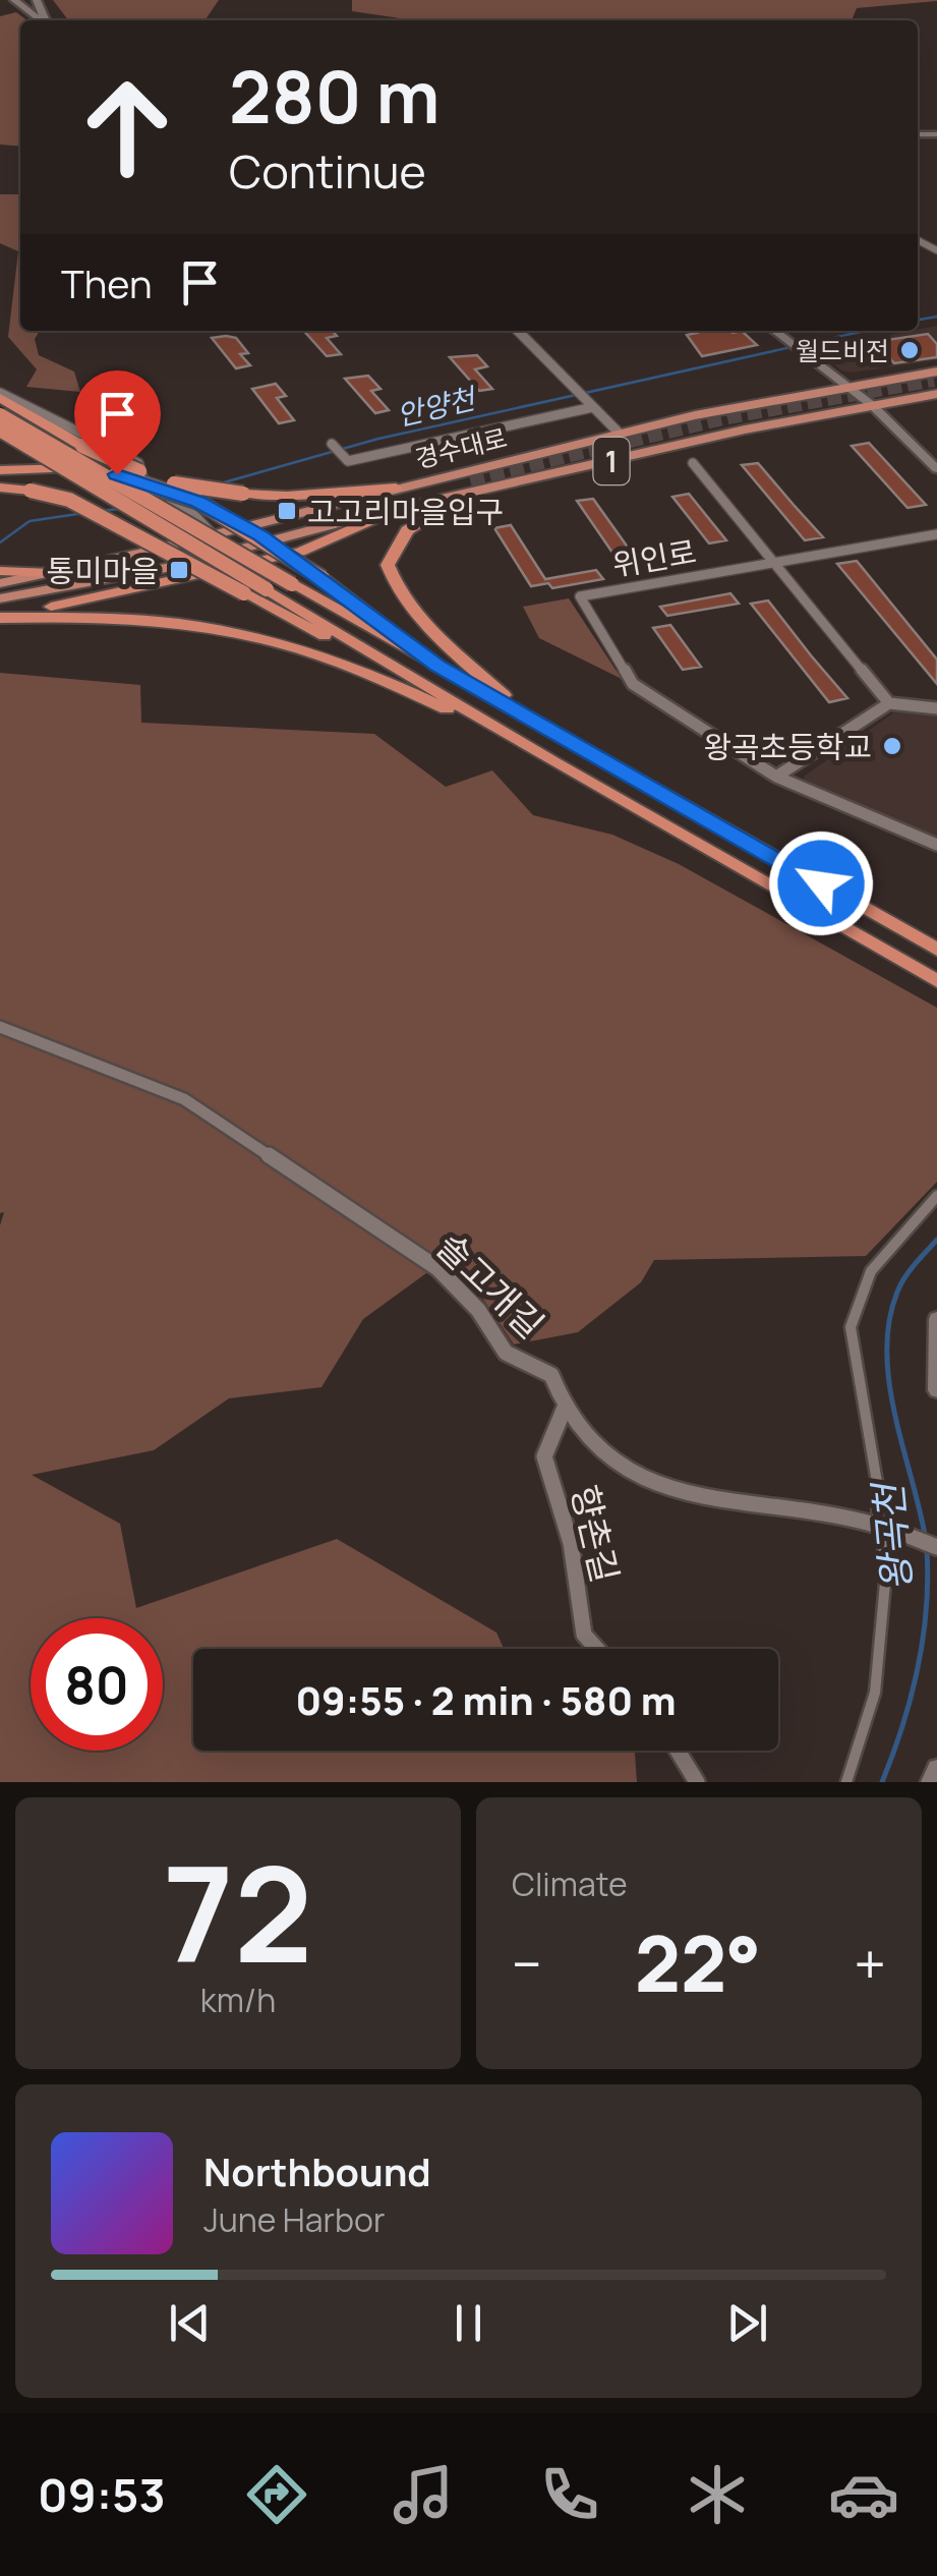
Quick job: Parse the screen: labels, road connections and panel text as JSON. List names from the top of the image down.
{
  "streets": {
    "main road": ["경수대로", "1"],
    "street": ["위인로", "솔고개길", "향촌길"]
  },
  "crossings": [
    ["경수대로", "1"],
    ["솔고개길", "향촌길"]
  ],
  "water": ["안양천", "왕곡천"],
  "places": {
    "other": ["월드비전", "왕곡초등학교"],
    "transit": ["고고리마을입구", "통미마을"]
  },
  "page": {
    "turn": ["280 m", "Continue"],
    "then": "Then",
    "limit": "80",
    "trip": "09:55 · 2 min · 580 m",
    "tile": [
      ["72", "km/h"],
      "Climate"
    ],
    "heat": ["−", "22°", "+"],
    "song": ["Northbound", "June Harbor"],
    "tabs": "09:53"
  }
}
